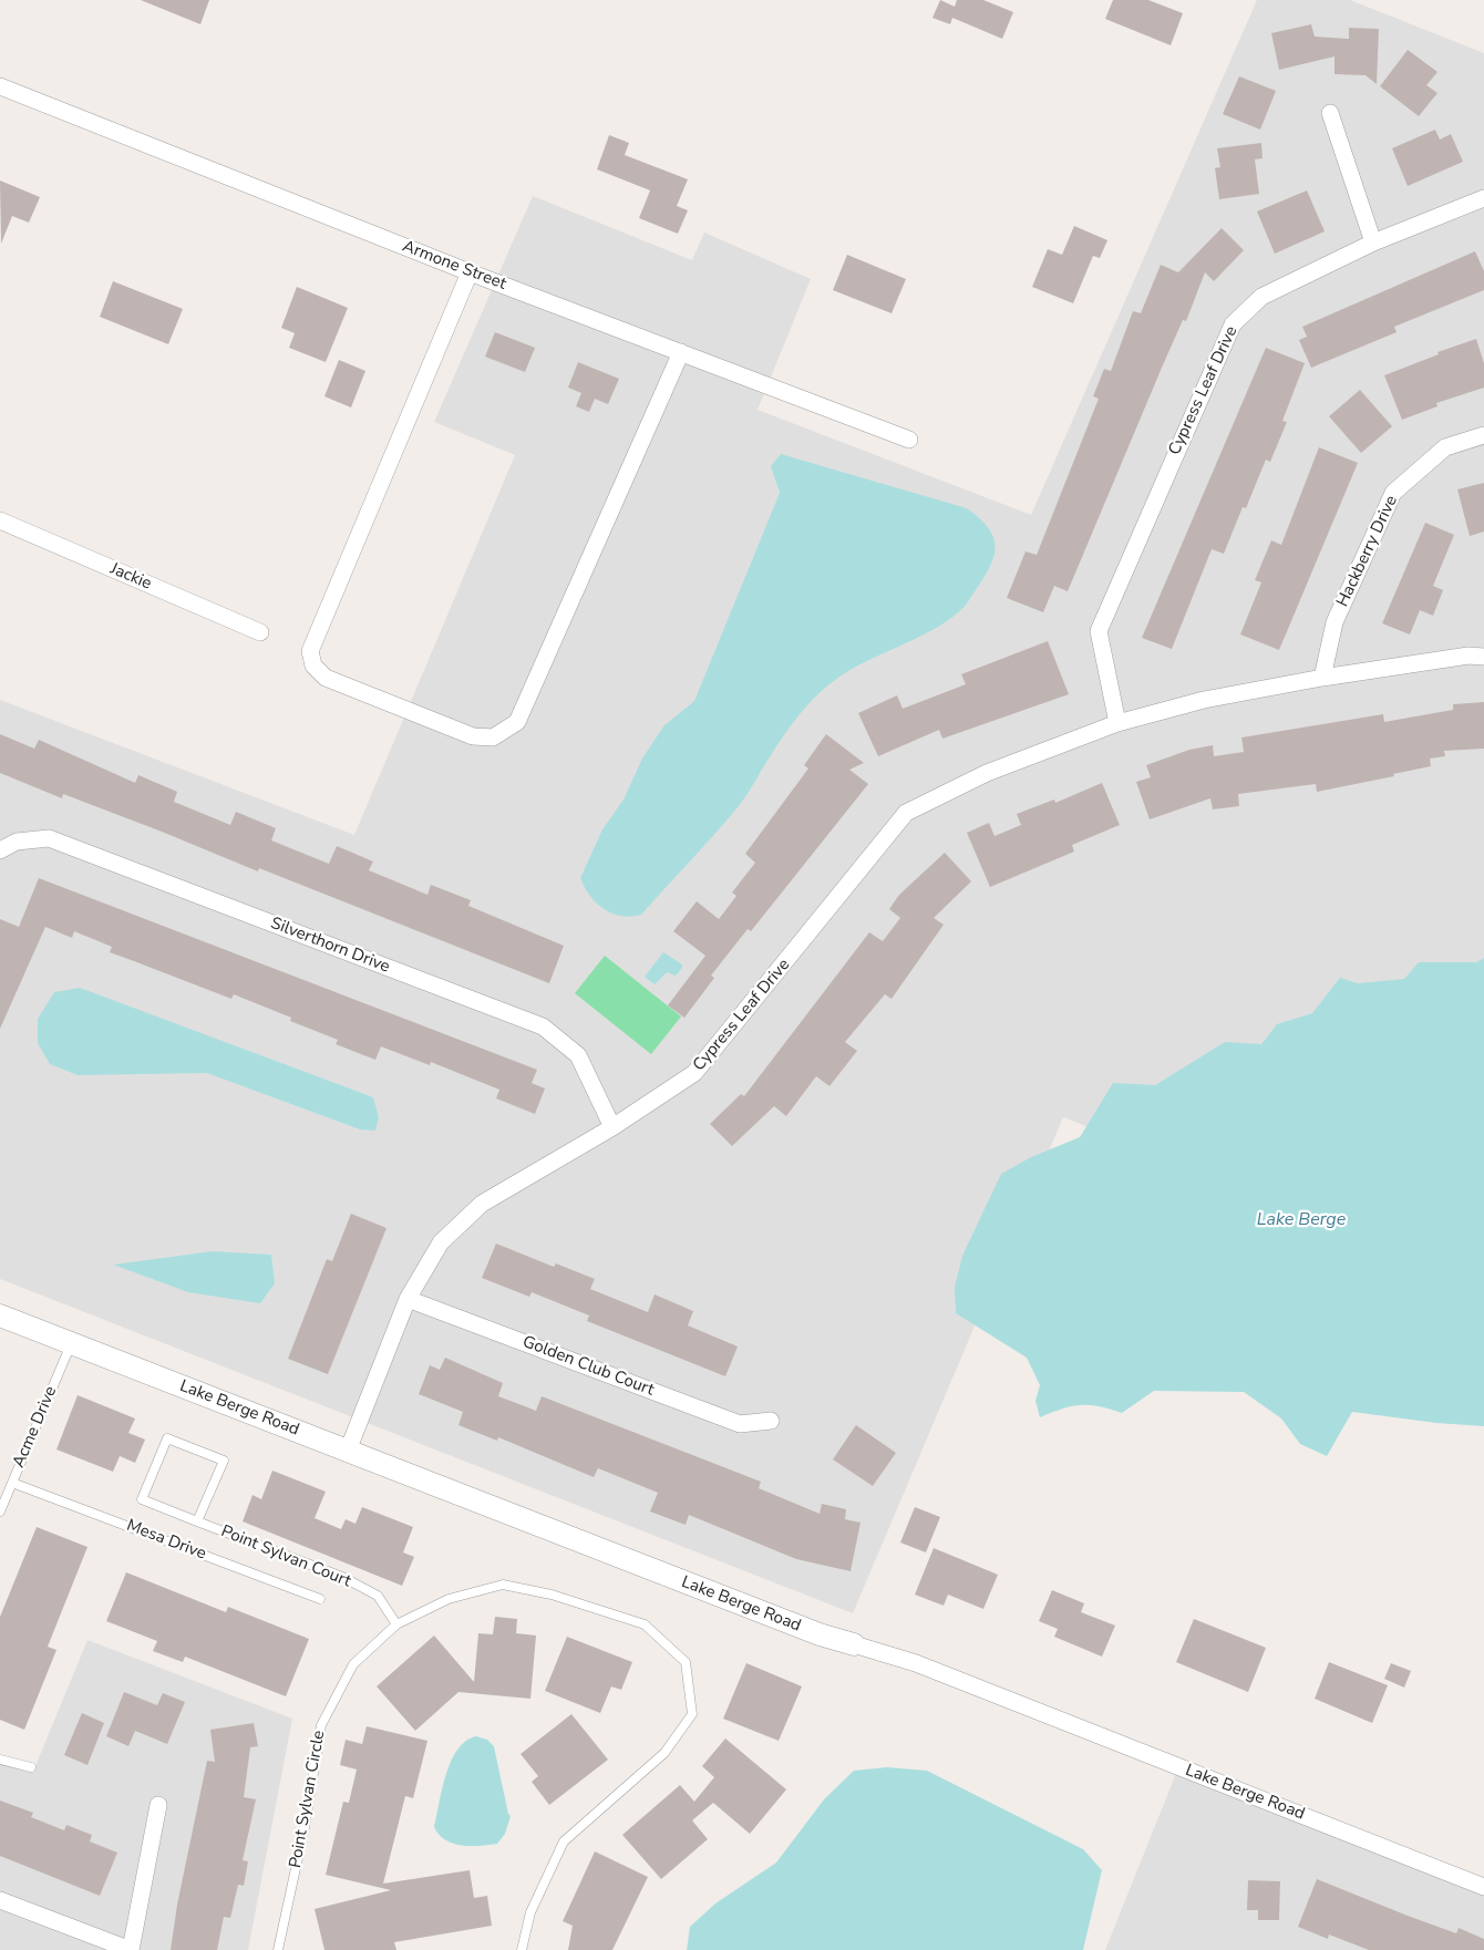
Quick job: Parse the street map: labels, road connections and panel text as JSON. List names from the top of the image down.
{
  "streets": {
    "street": [
      "Armone Street",
      "Cypress Leaf Drive",
      "Hackberry Drive",
      "Jackie",
      "Silverthorn Drive",
      "Golden Club Court",
      "Lake Berge Road"
    ],
    "lane": [
      "Acme Drive",
      "Mesa Drive",
      "Point Sylvan Court",
      "Point Sylvan Circle"
    ]
  },
  "crossings": [
    ["Cypress Leaf Drive", "Hackberry Drive"],
    ["Cypress Leaf Drive", "Silverthorn Drive"],
    ["Cypress Leaf Drive", "Golden Club Court"],
    ["Cypress Leaf Drive", "Lake Berge Road"],
    ["Lake Berge Road", "Acme Drive"],
    ["Acme Drive", "Mesa Drive"],
    ["Point Sylvan Court", "Point Sylvan Circle"]
  ],
  "water": ["Lake Berge"]
}
